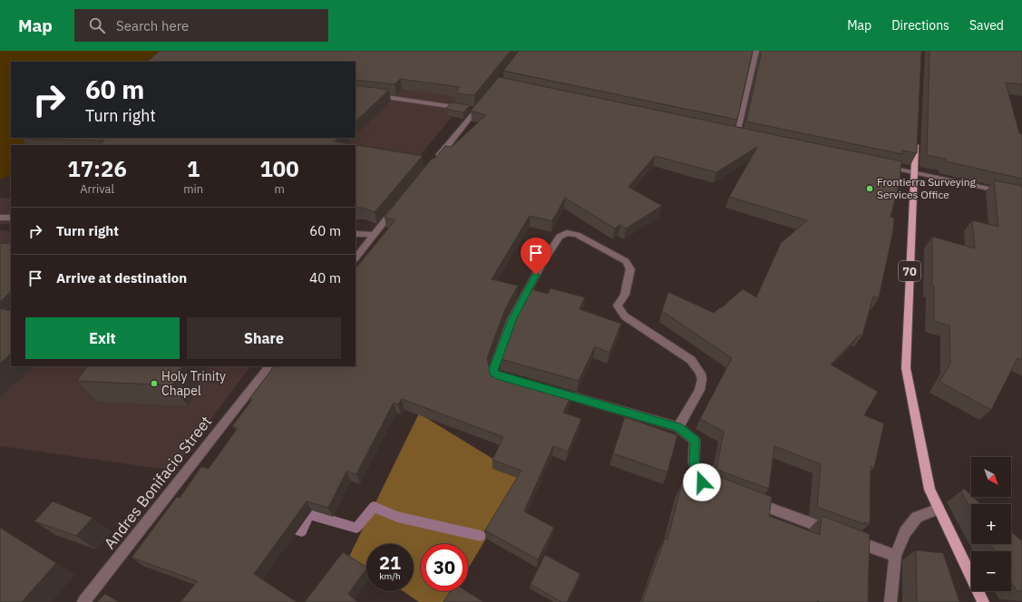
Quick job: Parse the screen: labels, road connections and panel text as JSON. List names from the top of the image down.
{
  "streets": {
    "main road": ["70"],
    "street": ["Andres Bonifacio Street"]
  },
  "places": ["Frontierra Surveying Services Office", "Holy Trinity Chapel"],
  "north": "bottom right",
  "page": {
    "header": "Map",
    "search": "Search here",
    "nav": ["Map", "Directions", "Saved"],
    "turn": ["60 m", "Turn right"],
    "eta": [
      "17:26",
      "Arrival",
      "1",
      "min",
      "100",
      "m"
    ],
    "list": [
      {
        "name": "Turn right",
        "value": "60 m"
      },
      {
        "name": "Arrive at destination",
        "value": "40 m"
      }
    ],
    "buttons": ["Exit", "Share"],
    "map_buttons": ["+", "−"],
    "speed": "21 km/h",
    "limit": "30"
  }
}
